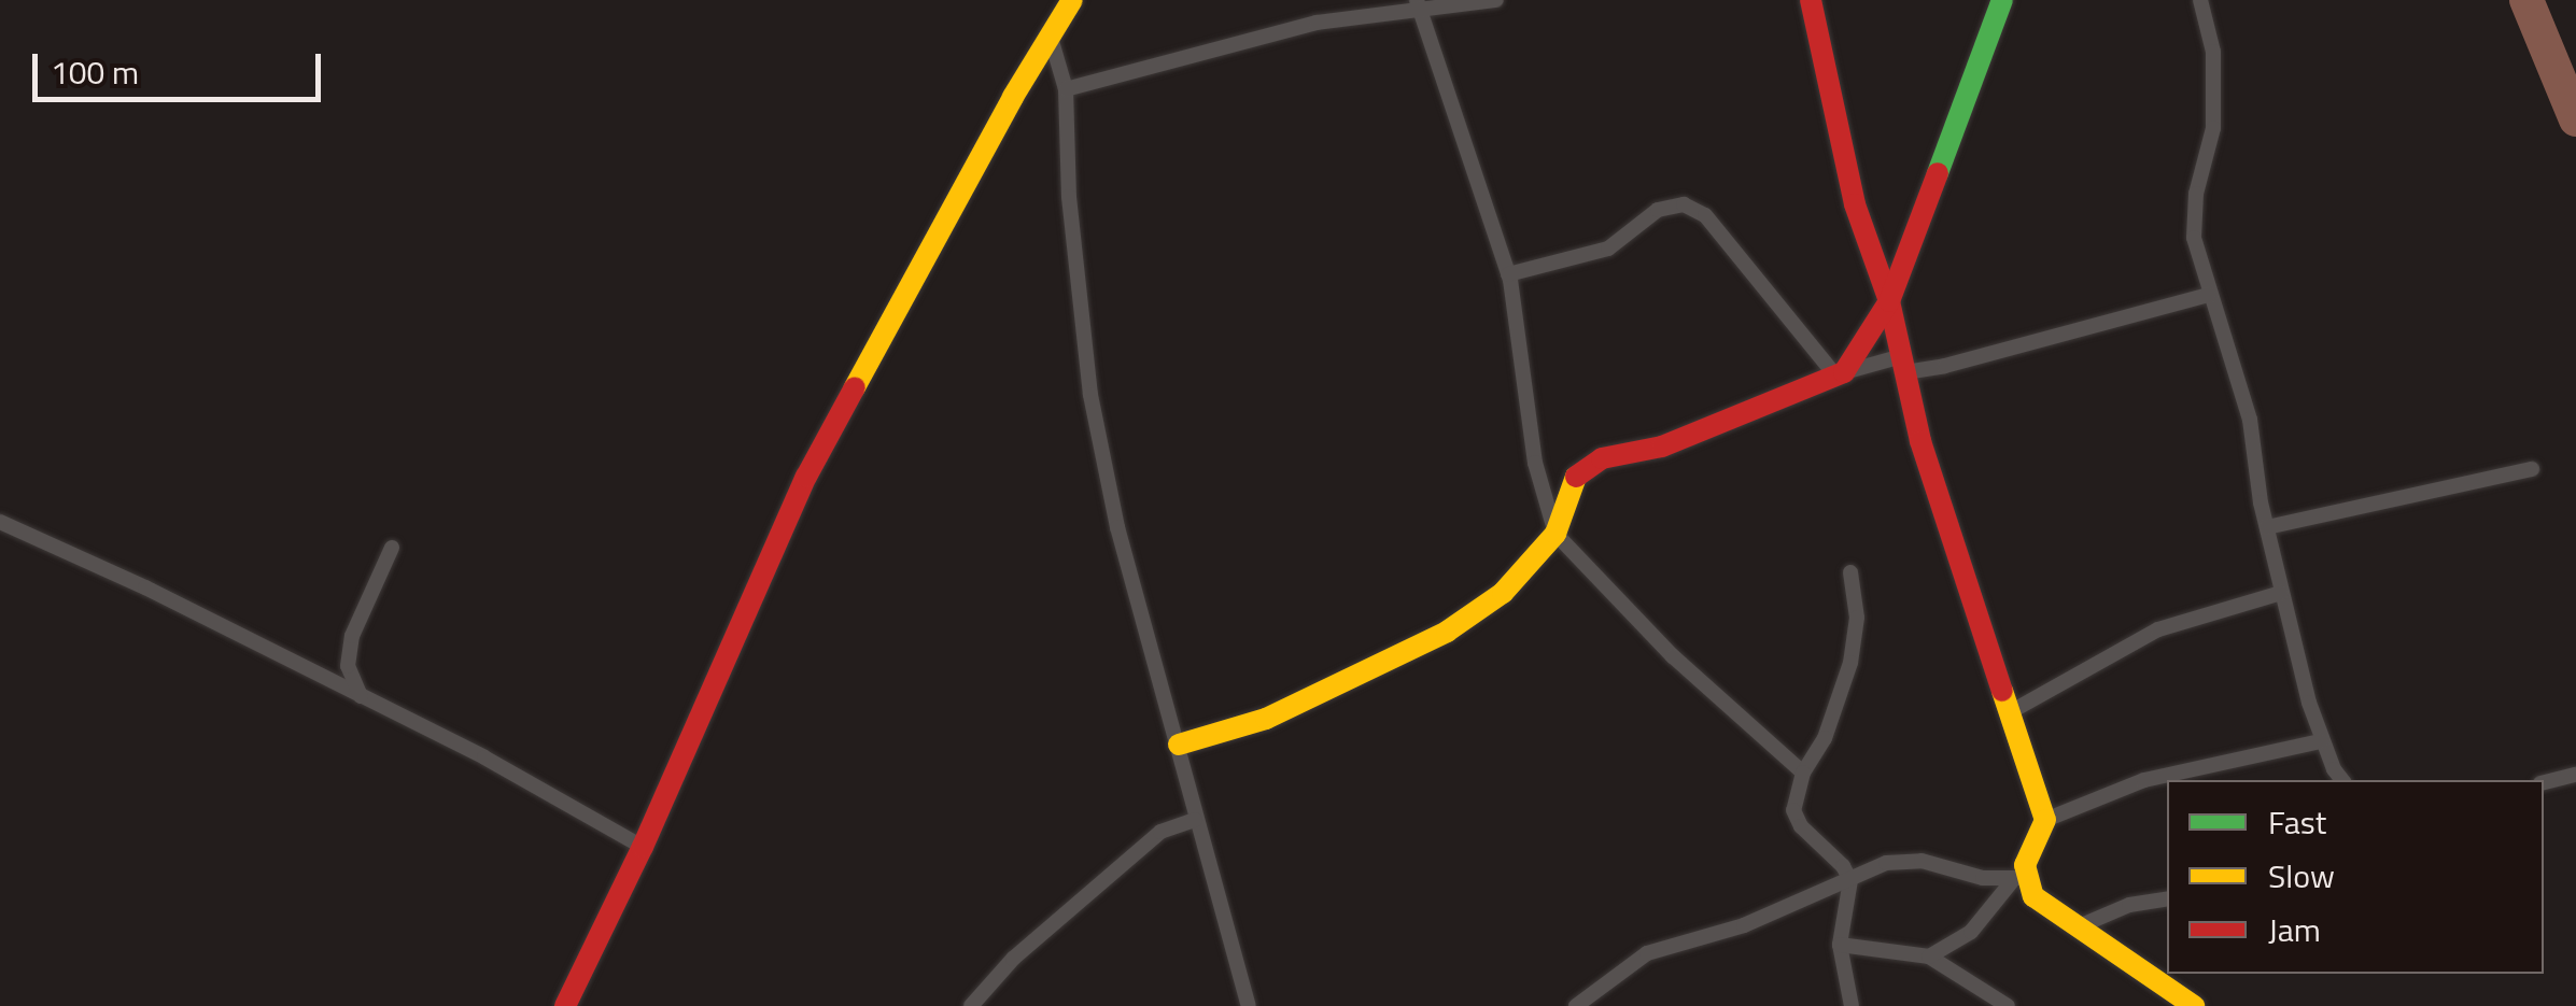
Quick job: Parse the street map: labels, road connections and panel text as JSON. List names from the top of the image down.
{
  "legend": ["Fast", "Slow", "Jam"],
  "scale_bar": "100 m"
}
